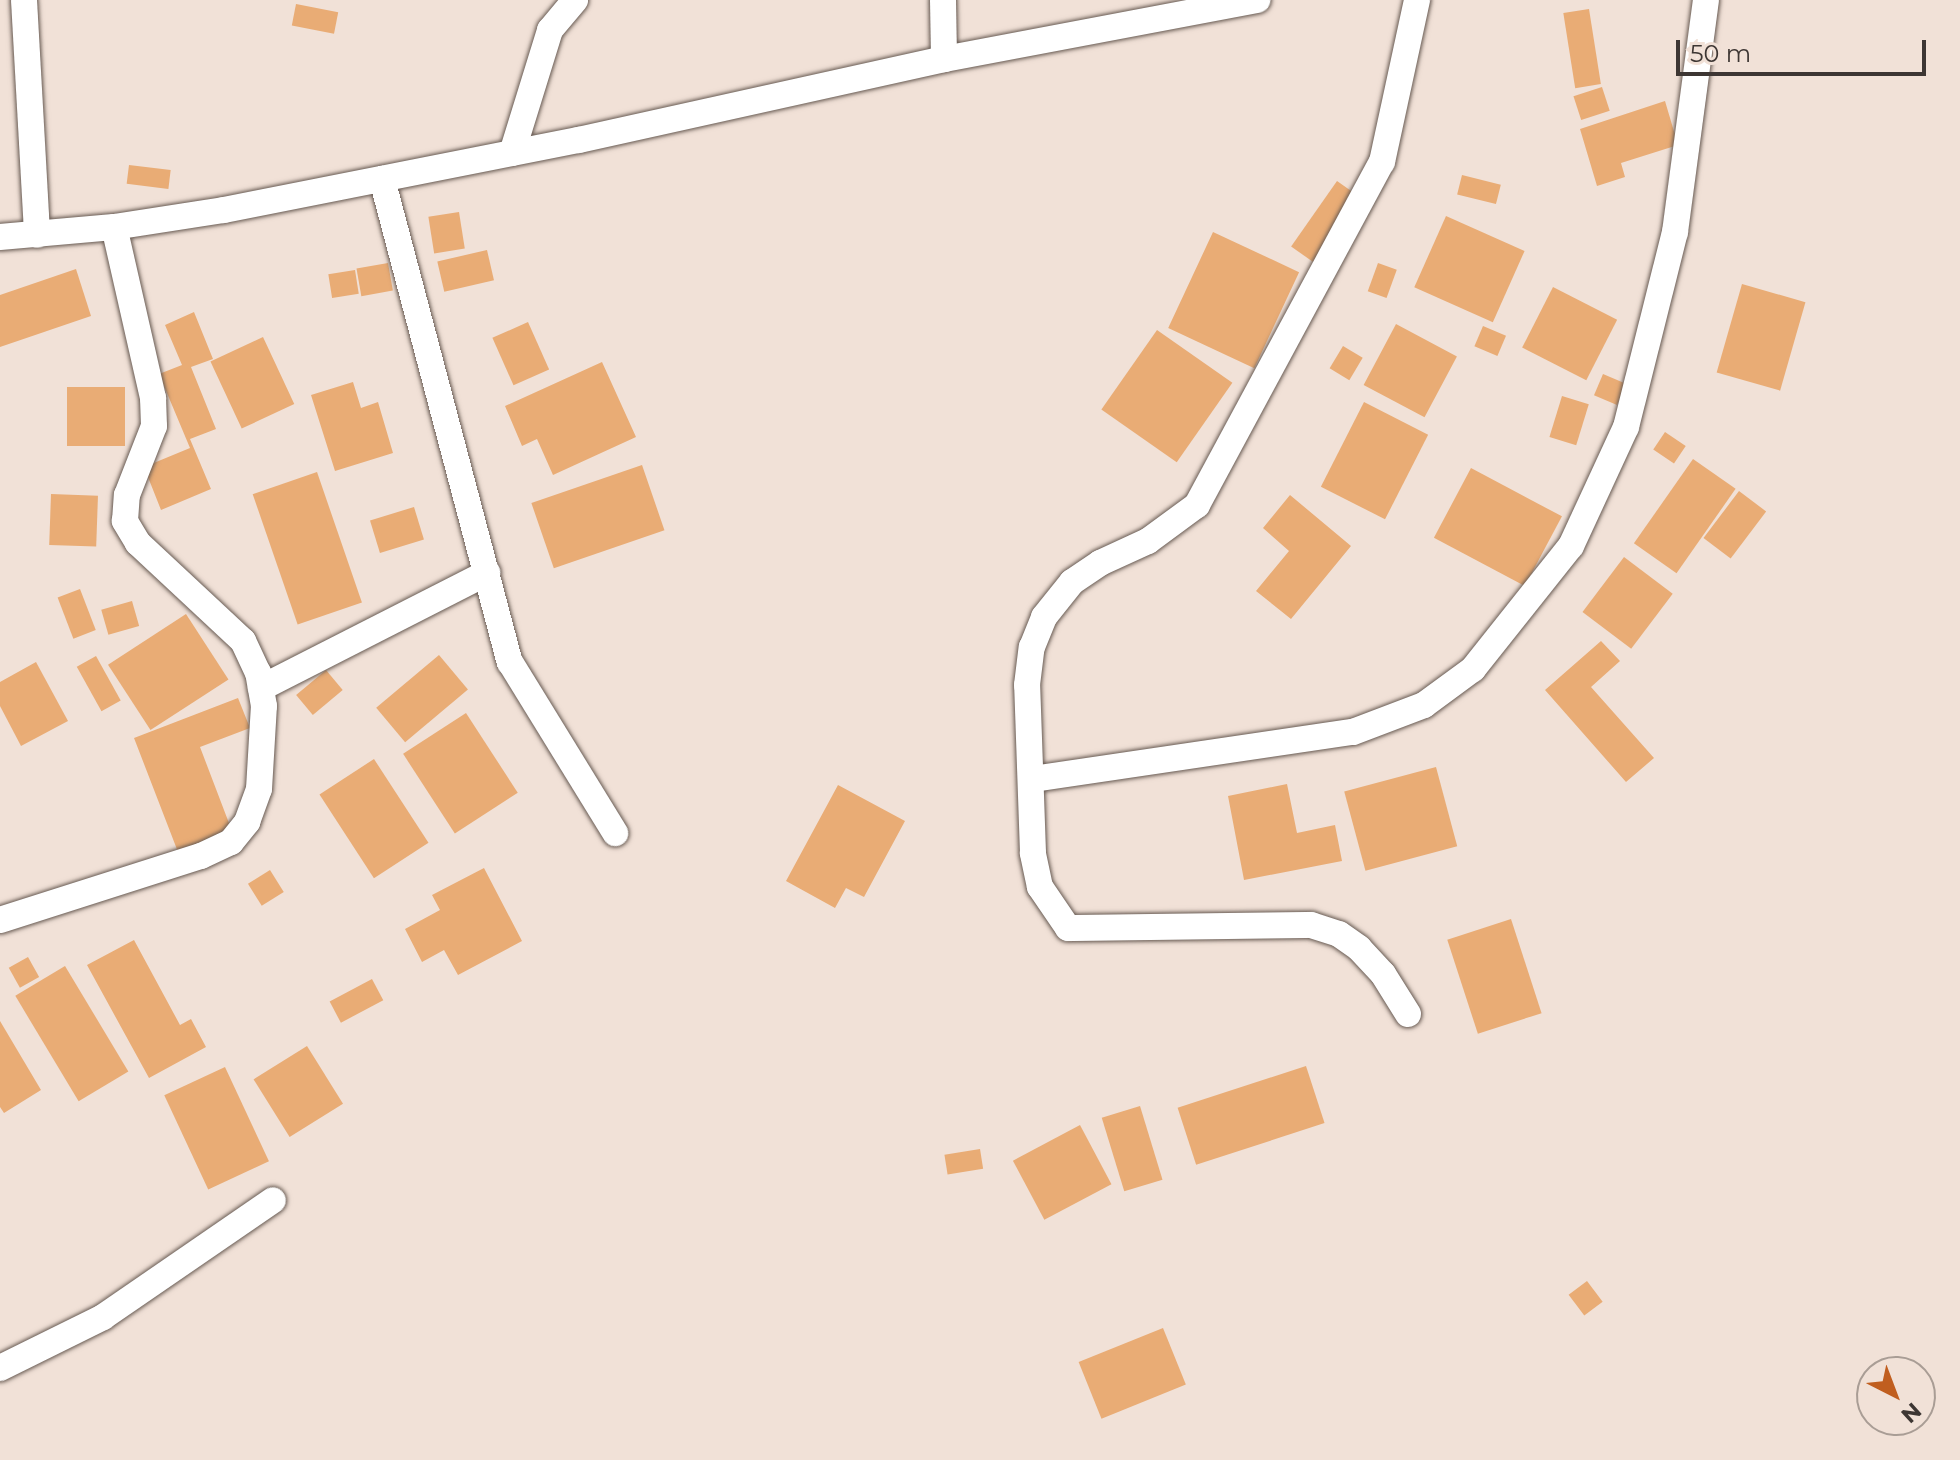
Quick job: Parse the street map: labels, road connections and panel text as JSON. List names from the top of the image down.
{
  "scale_bar": "50 m",
  "north": "bottom right"
}
